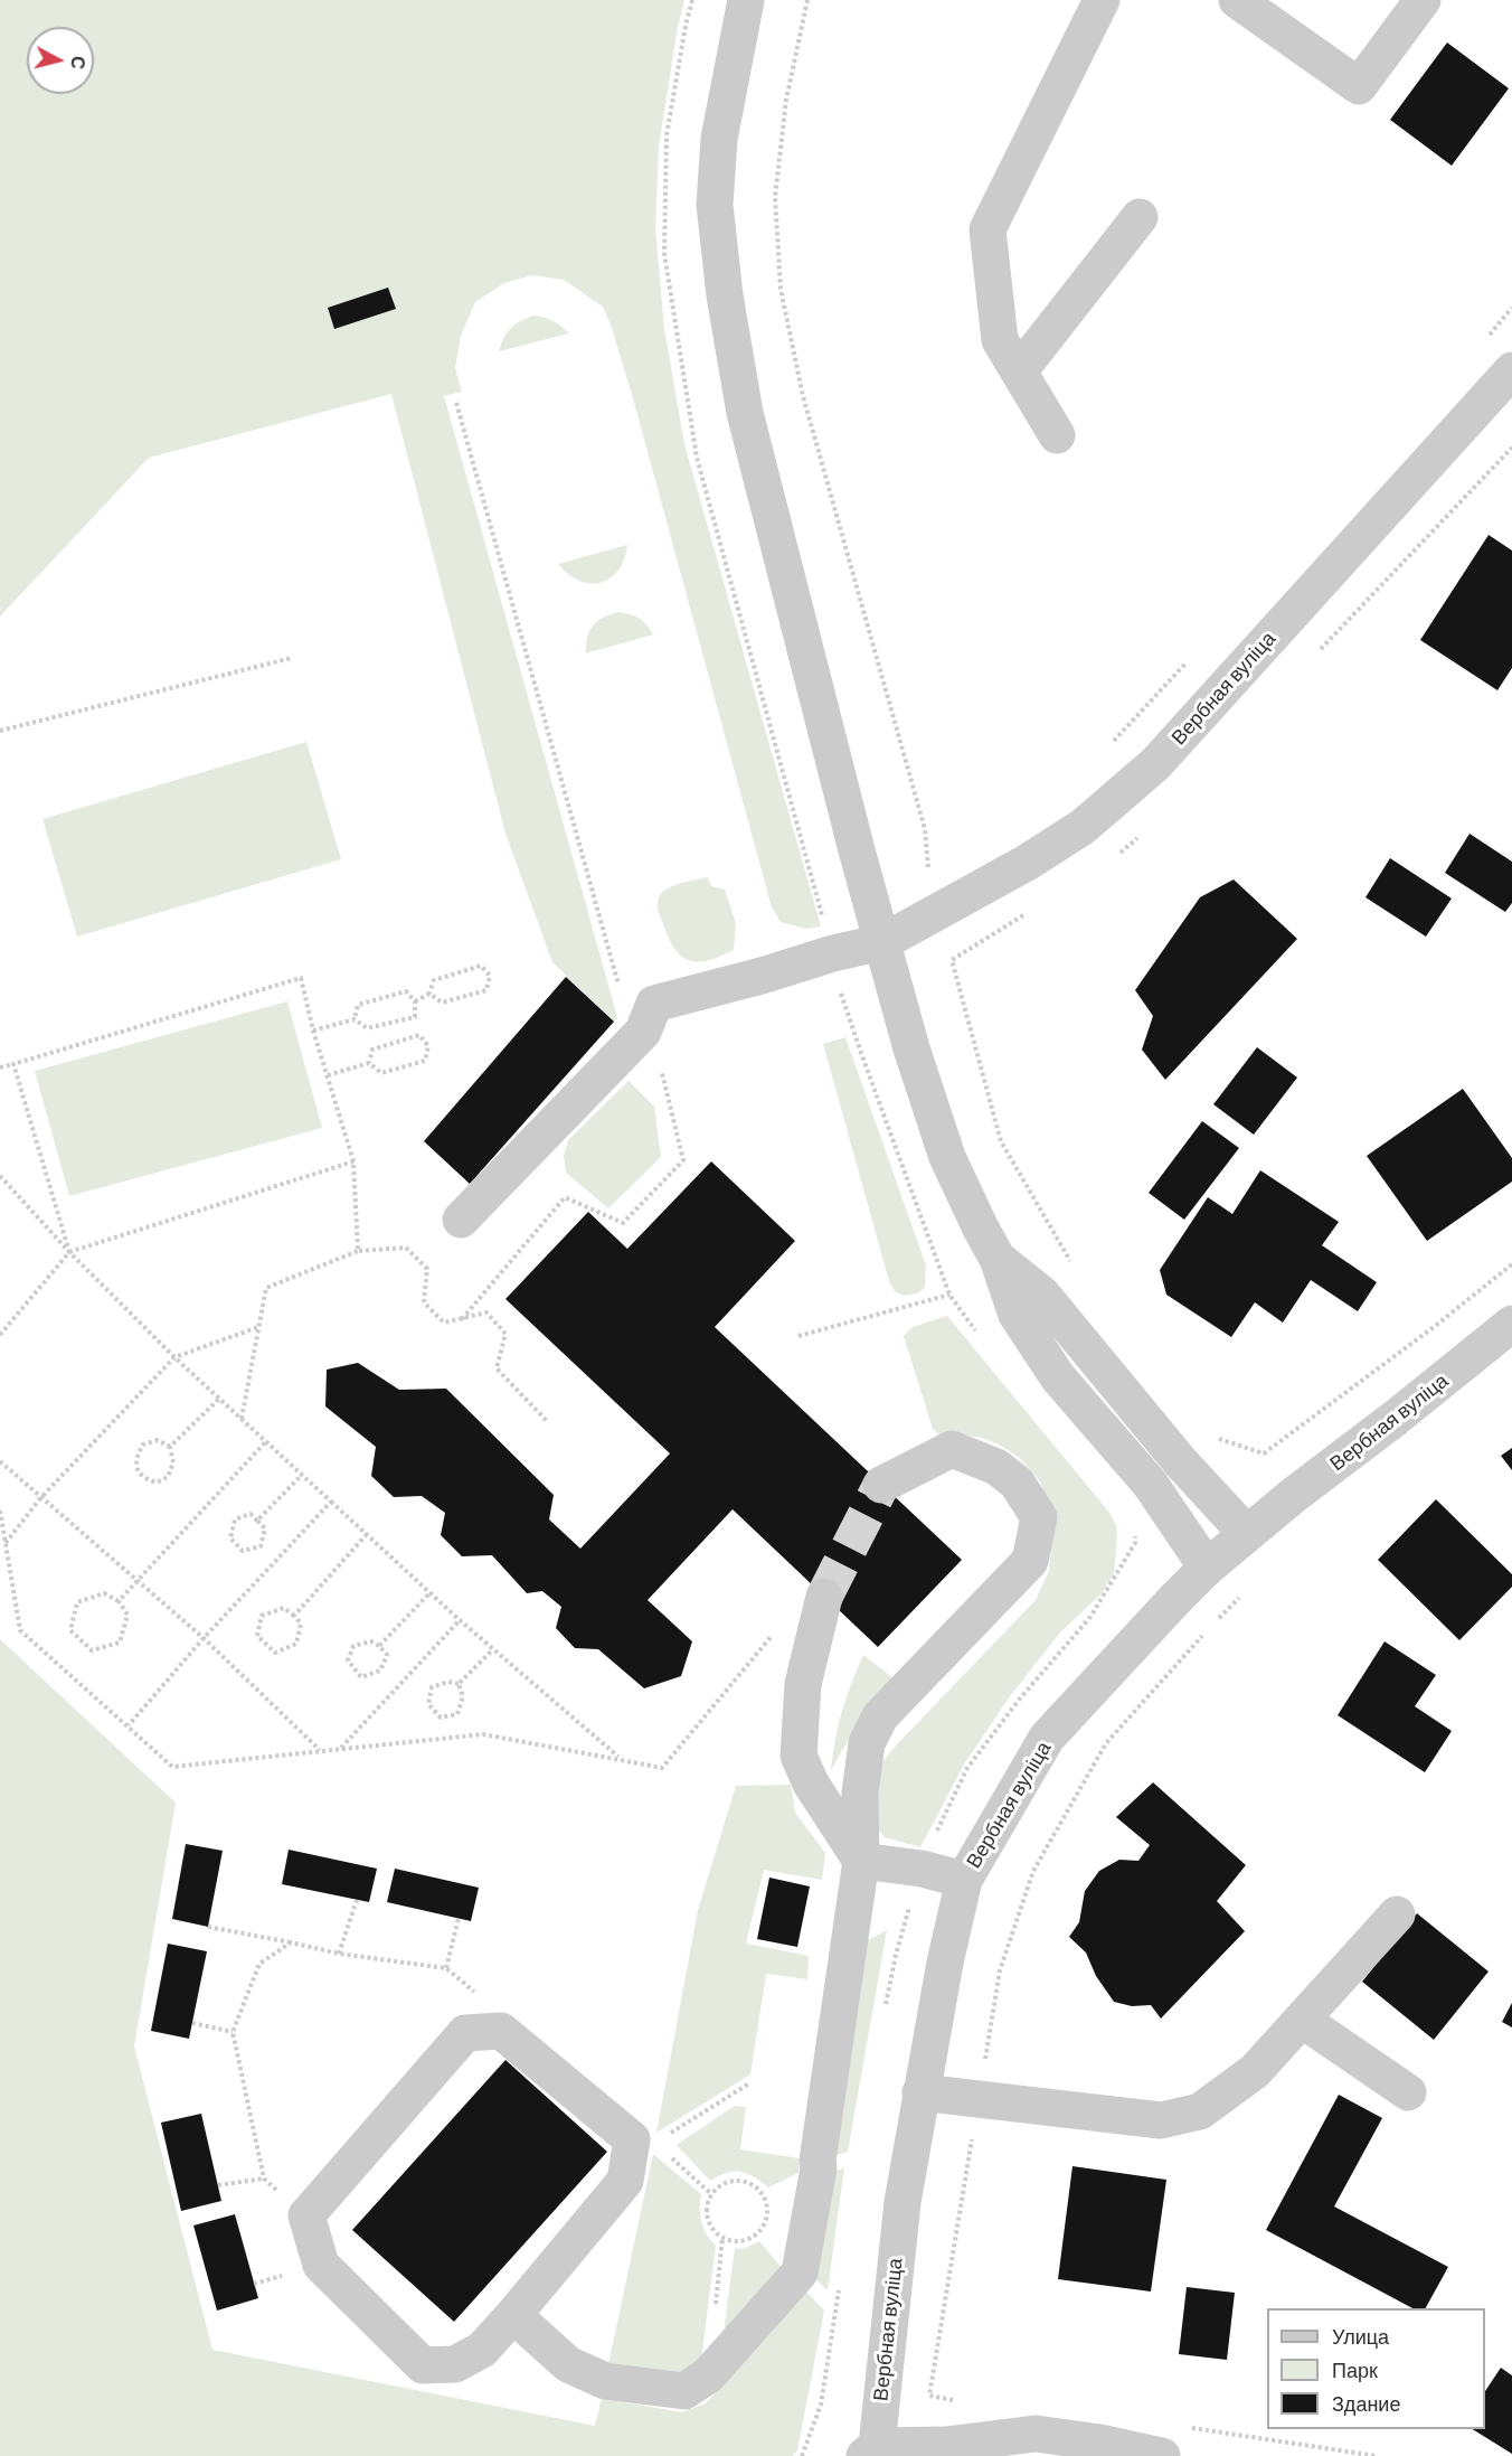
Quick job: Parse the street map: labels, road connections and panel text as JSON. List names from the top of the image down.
{
  "streets": {
    "street": ["Вербная вуліца"]
  },
  "legend": ["Улица", "Парк", "Здание"],
  "north": "right"
}
